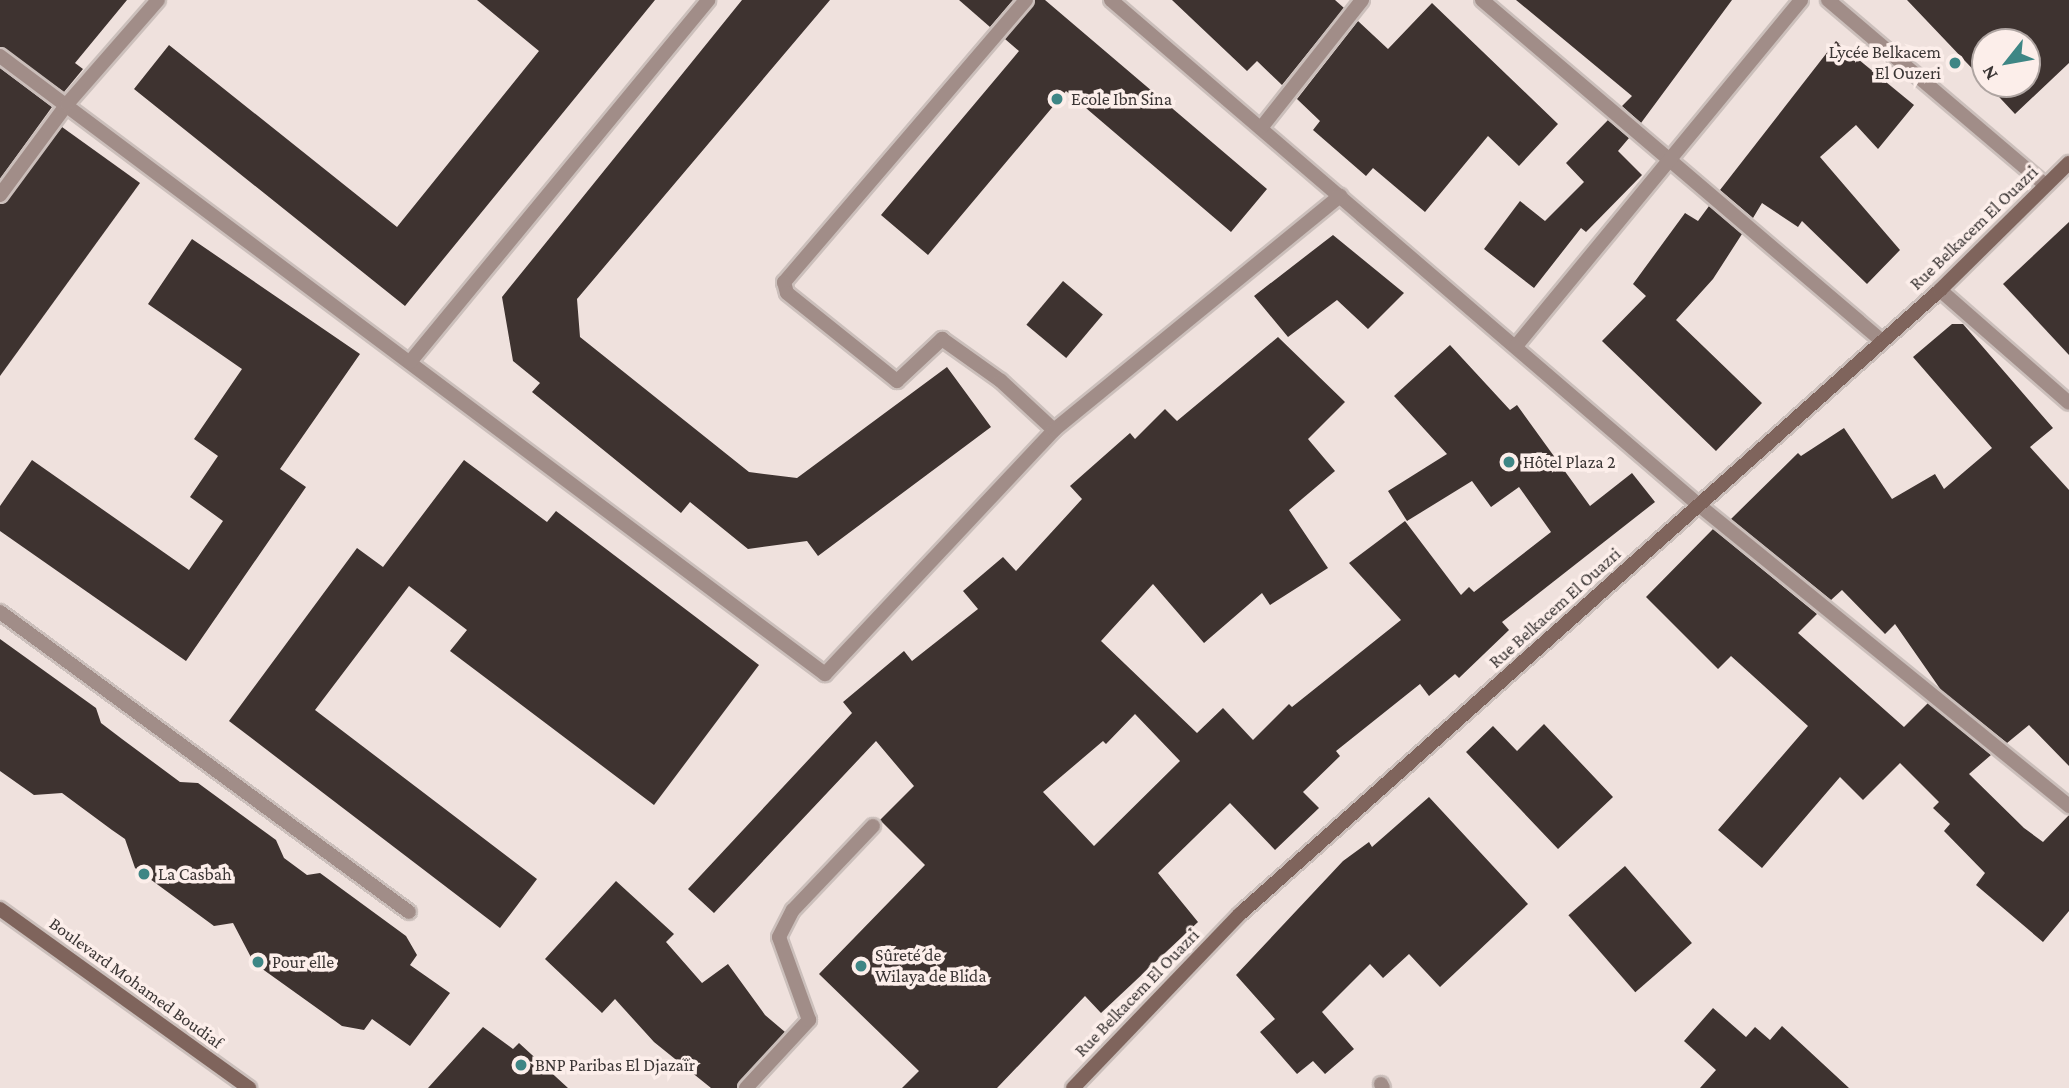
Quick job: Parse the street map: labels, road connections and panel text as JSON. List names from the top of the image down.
{
  "streets": {
    "street": ["Rue Belkacem El Ouazri", "Boulevard Mohamed Boudiaf"]
  },
  "places": [
    "Lycée Belkacem El Ouzeri",
    "Ecole Ibn Sina",
    "Hôtel Plaza 2",
    "La Casbah",
    "Pour elle",
    "Sûreté de Wilaya de Blida",
    "BNP Paribas El Djazaïr"
  ],
  "north": "bottom left"
}
